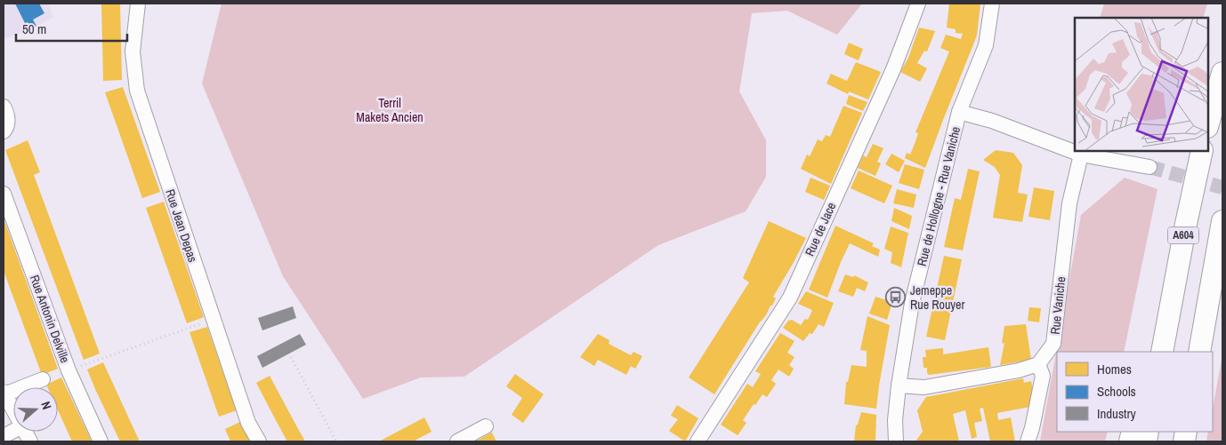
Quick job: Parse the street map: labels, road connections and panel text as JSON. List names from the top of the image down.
{
  "streets": {
    "highway": ["A604"],
    "street": [
      "Rue de Hollogne - Rue Vaniche",
      "Rue Jean Depas",
      "Rue de Jace",
      "Rue Vaniche",
      "Rue Antonin Delville"
    ]
  },
  "parks": ["Terril Makets Ancien"],
  "places": {
    "bus stop": ["Jemeppe Rue Rouyer"]
  },
  "legend": ["Homes", "Schools", "Industry"],
  "scale_bar": "50 m",
  "north": "right"
}
